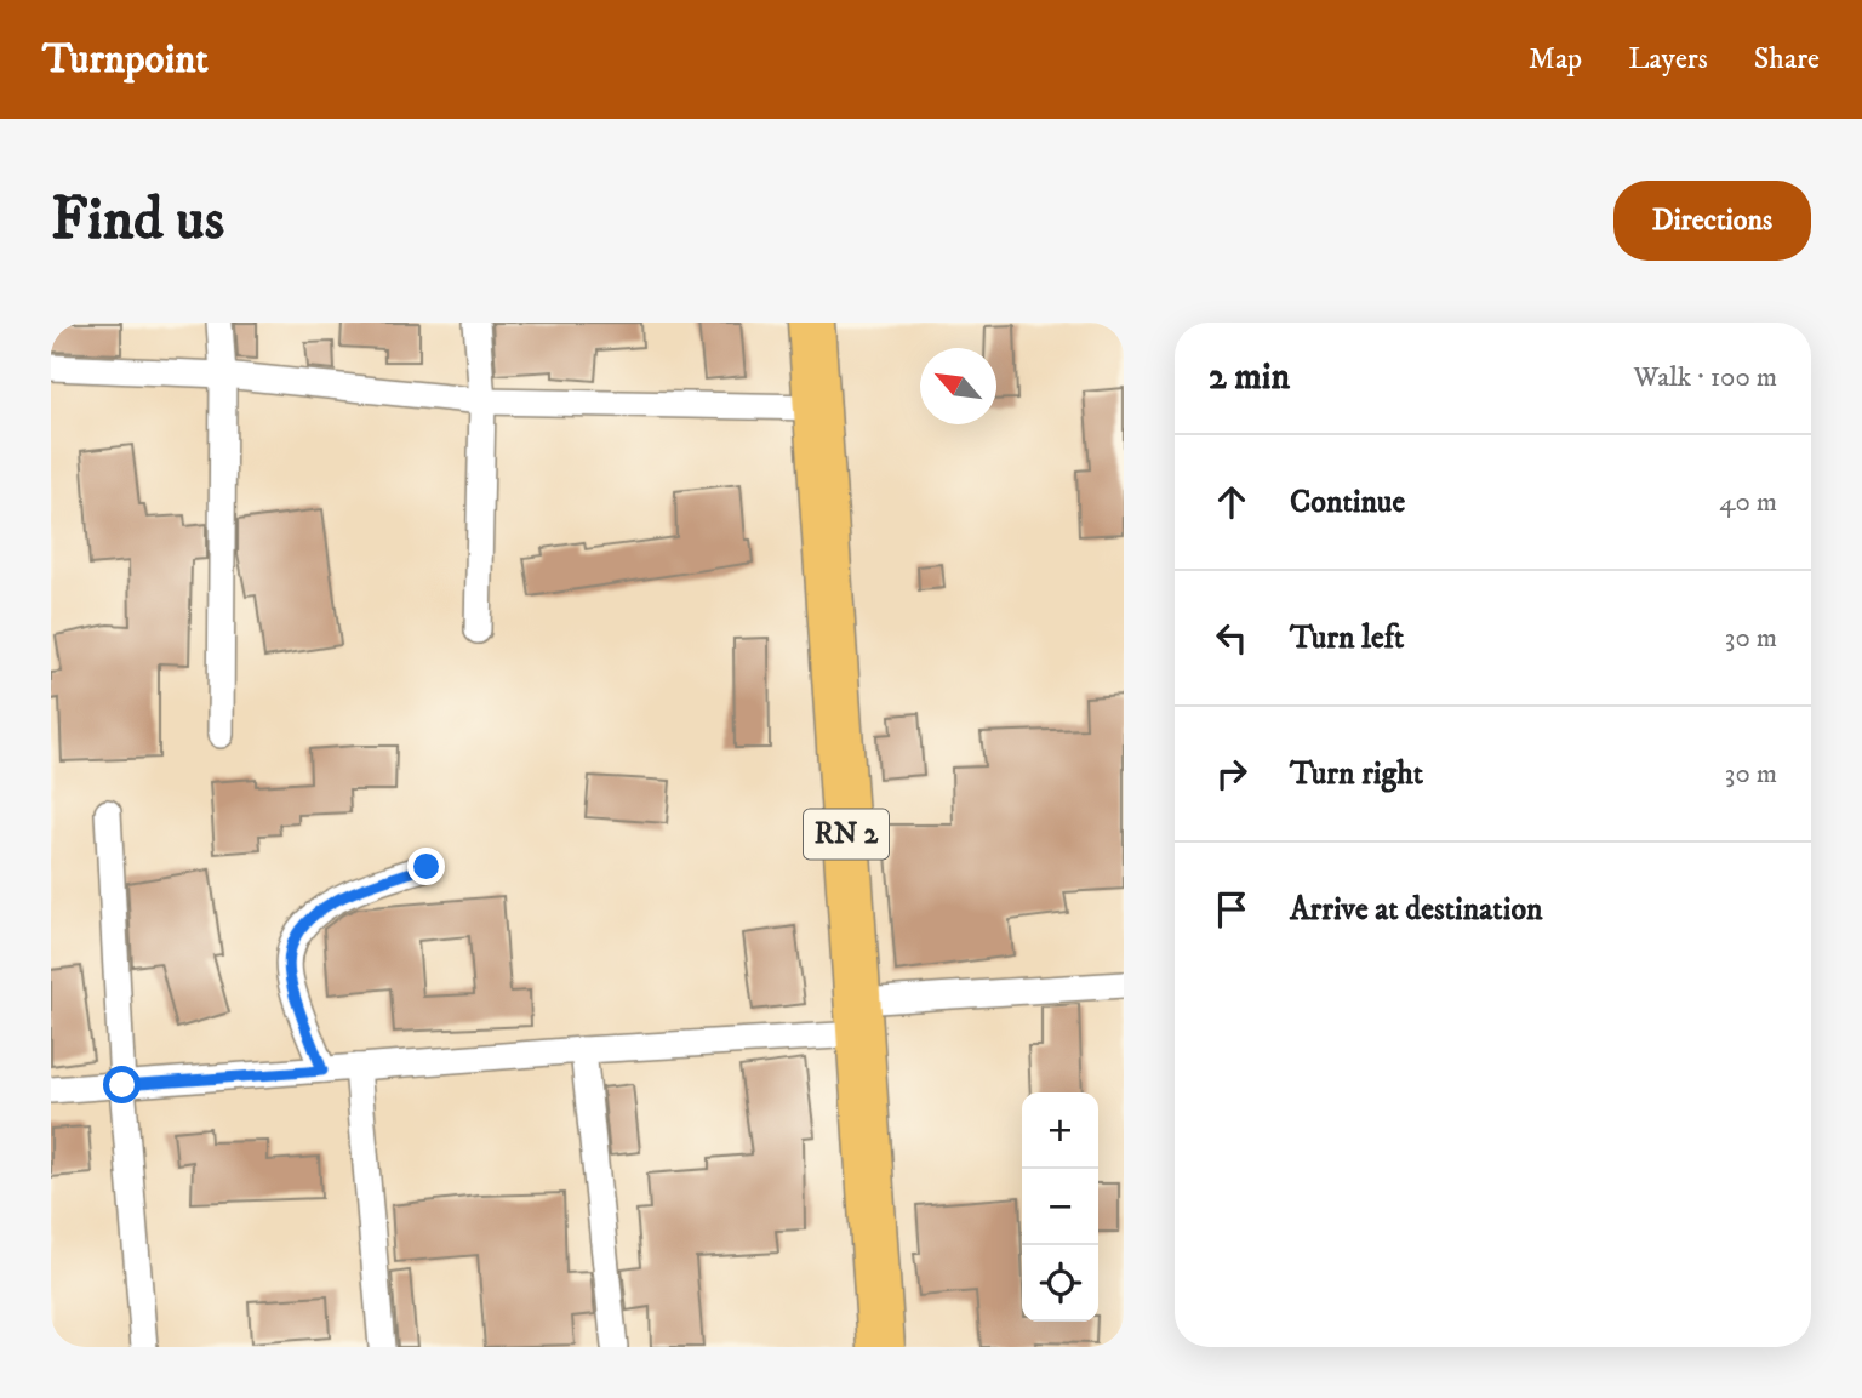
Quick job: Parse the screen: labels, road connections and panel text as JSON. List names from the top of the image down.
{
  "streets": {
    "highway": ["RN 2"]
  },
  "north": "top left",
  "page": {
    "header": "Turnpoint",
    "nav": ["Map", "Layers", "Share"],
    "buttons": "Directions",
    "title": "Find us",
    "heading": ["2 min", "Walk · 100 m"],
    "list": [
      ["Continue", "40 m"],
      ["Turn left", "30 m"],
      ["Turn right", "30 m"],
      "Arrive at destination"
    ],
    "map_buttons": ["+", "−"]
  }
}
